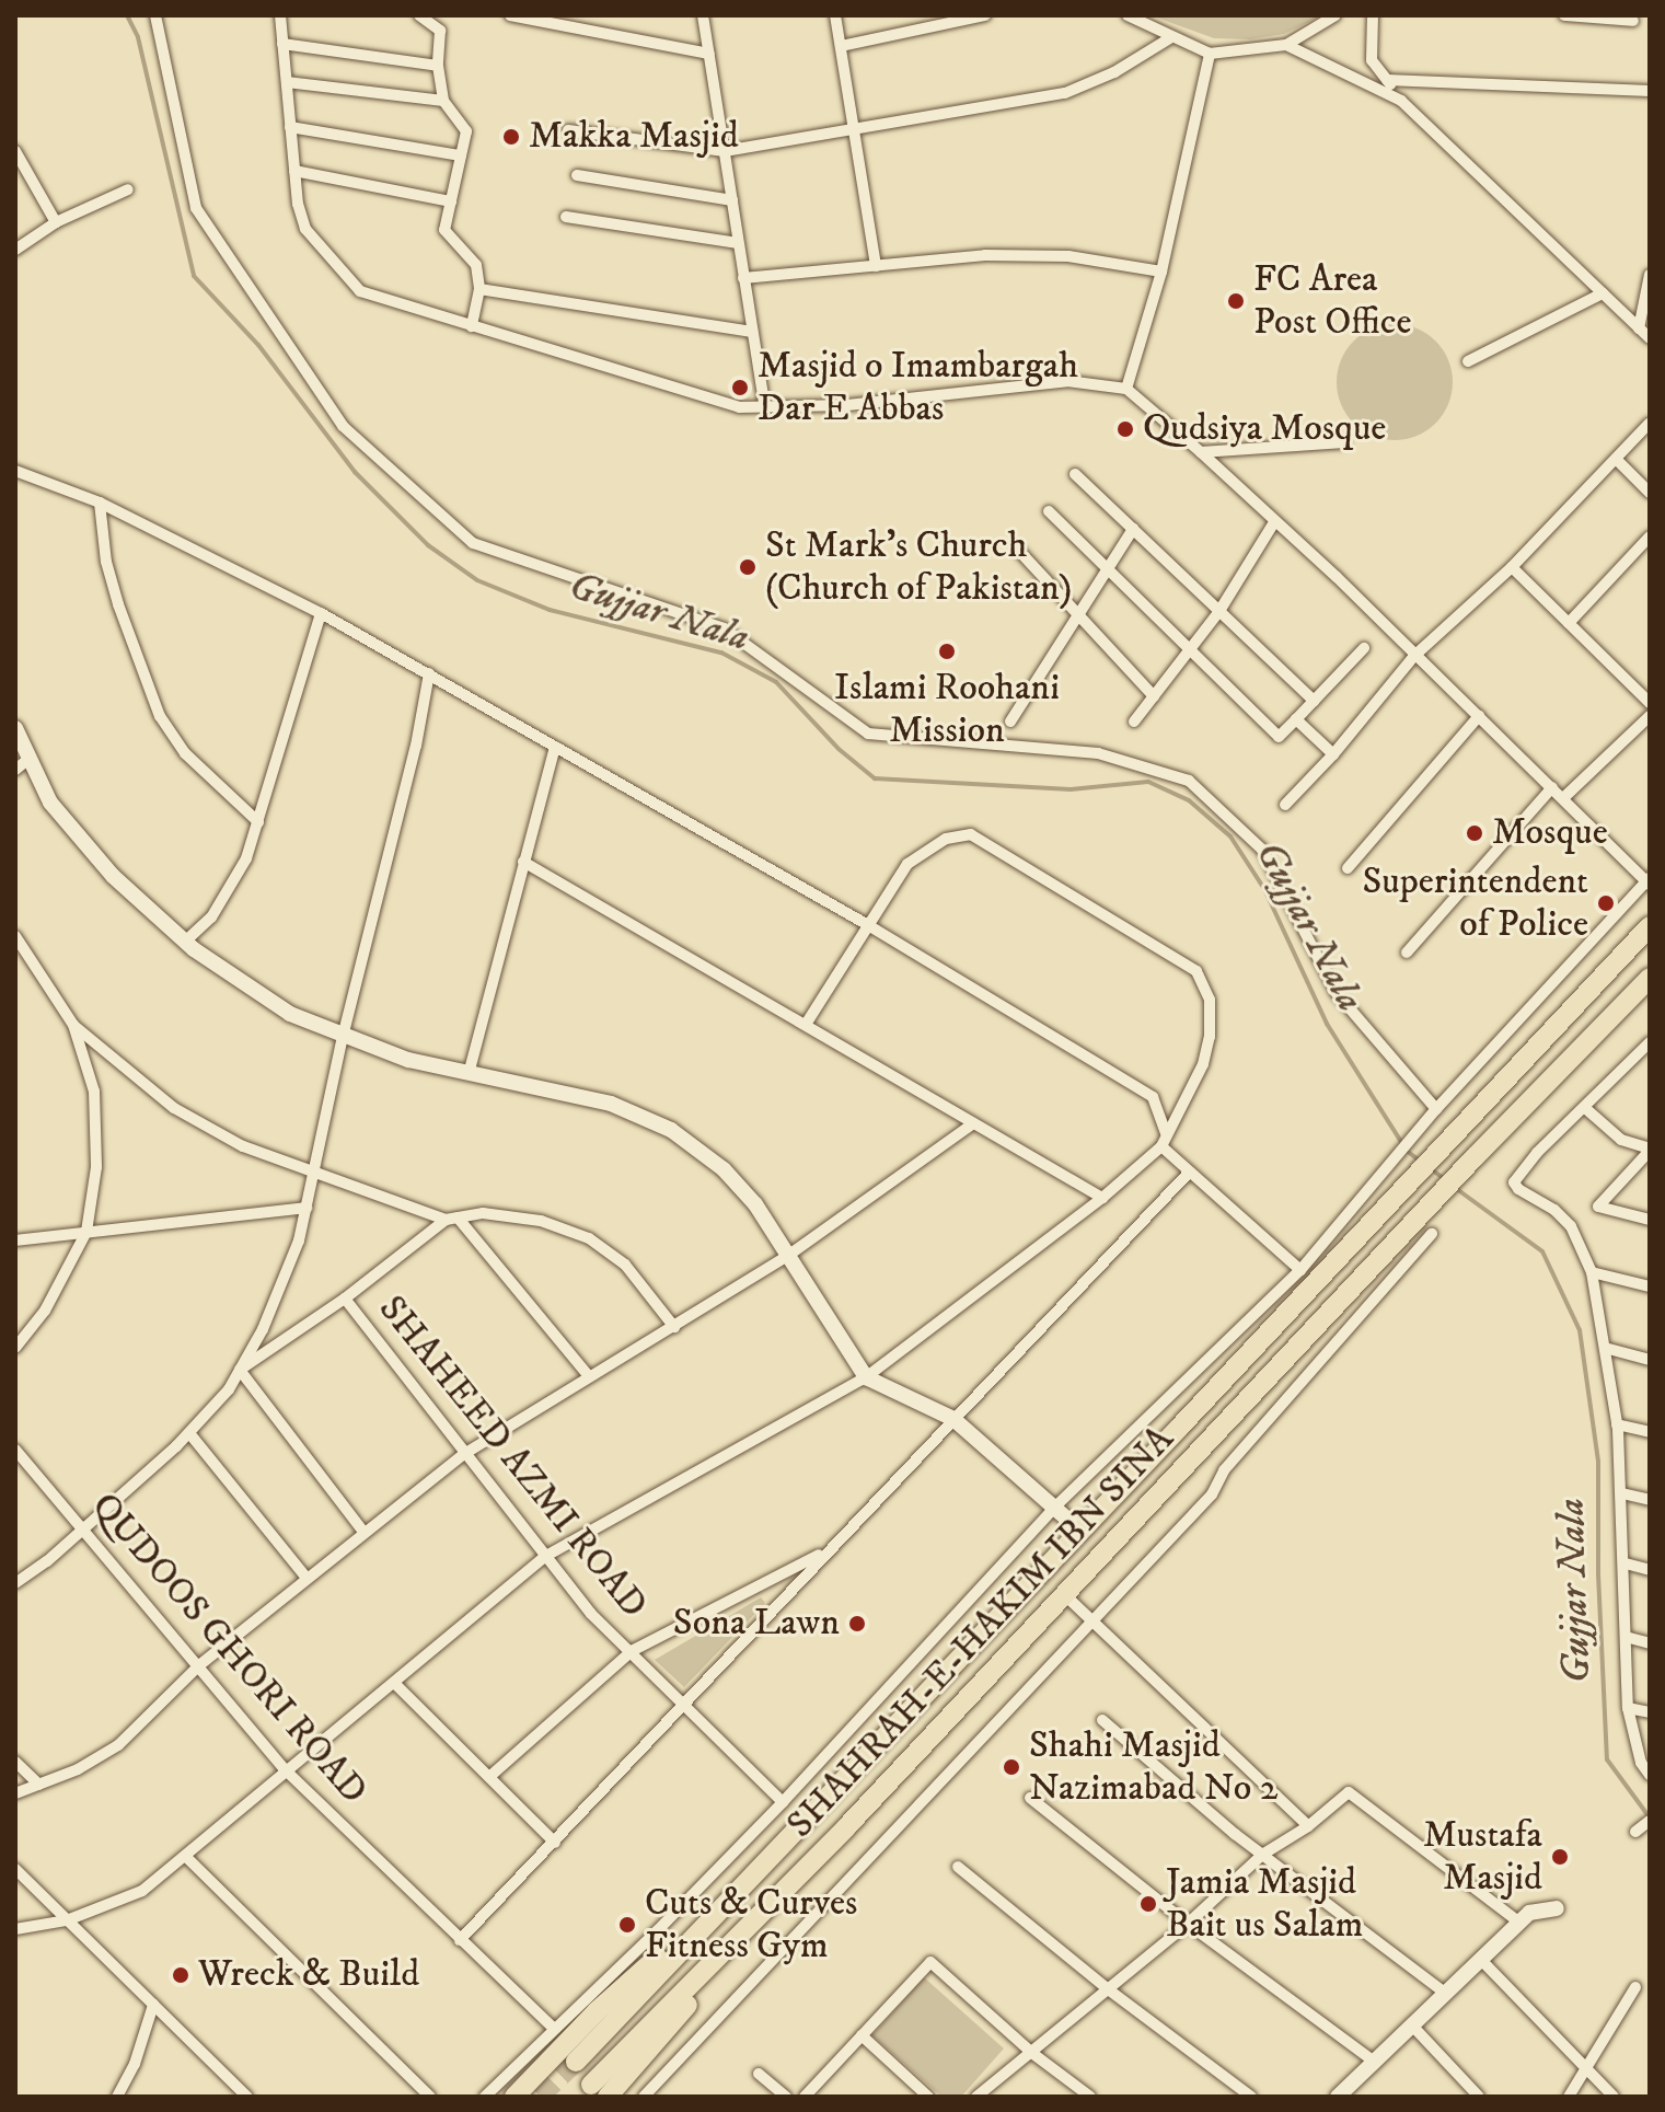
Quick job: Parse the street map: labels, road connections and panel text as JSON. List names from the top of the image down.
{
  "streets": {
    "highway": ["SHAHRAH-E-HAKIM IBN SINA"],
    "street": ["SHAHEED AZMI ROAD", "QUDOOS GHORI ROAD"]
  },
  "water": ["Gujjar Nala"],
  "places": [
    "Makka Masjid",
    "FC Area Post Office",
    "Masjid o Imambargah Dar E Abbas",
    "Qudsiya Mosque",
    "St Mark's Church (Church of Pakistan)",
    "Islami Roohani Mission",
    "Mosque",
    "Superintendent of Police",
    "Sona Lawn",
    "Shahi Masjid Nazimabad No 2",
    "Mustafa Masjid",
    "Jamia Masjid Bait us Salam",
    "Cuts & Curves Fitness Gym",
    "Wreck & Build"
  ]
}
